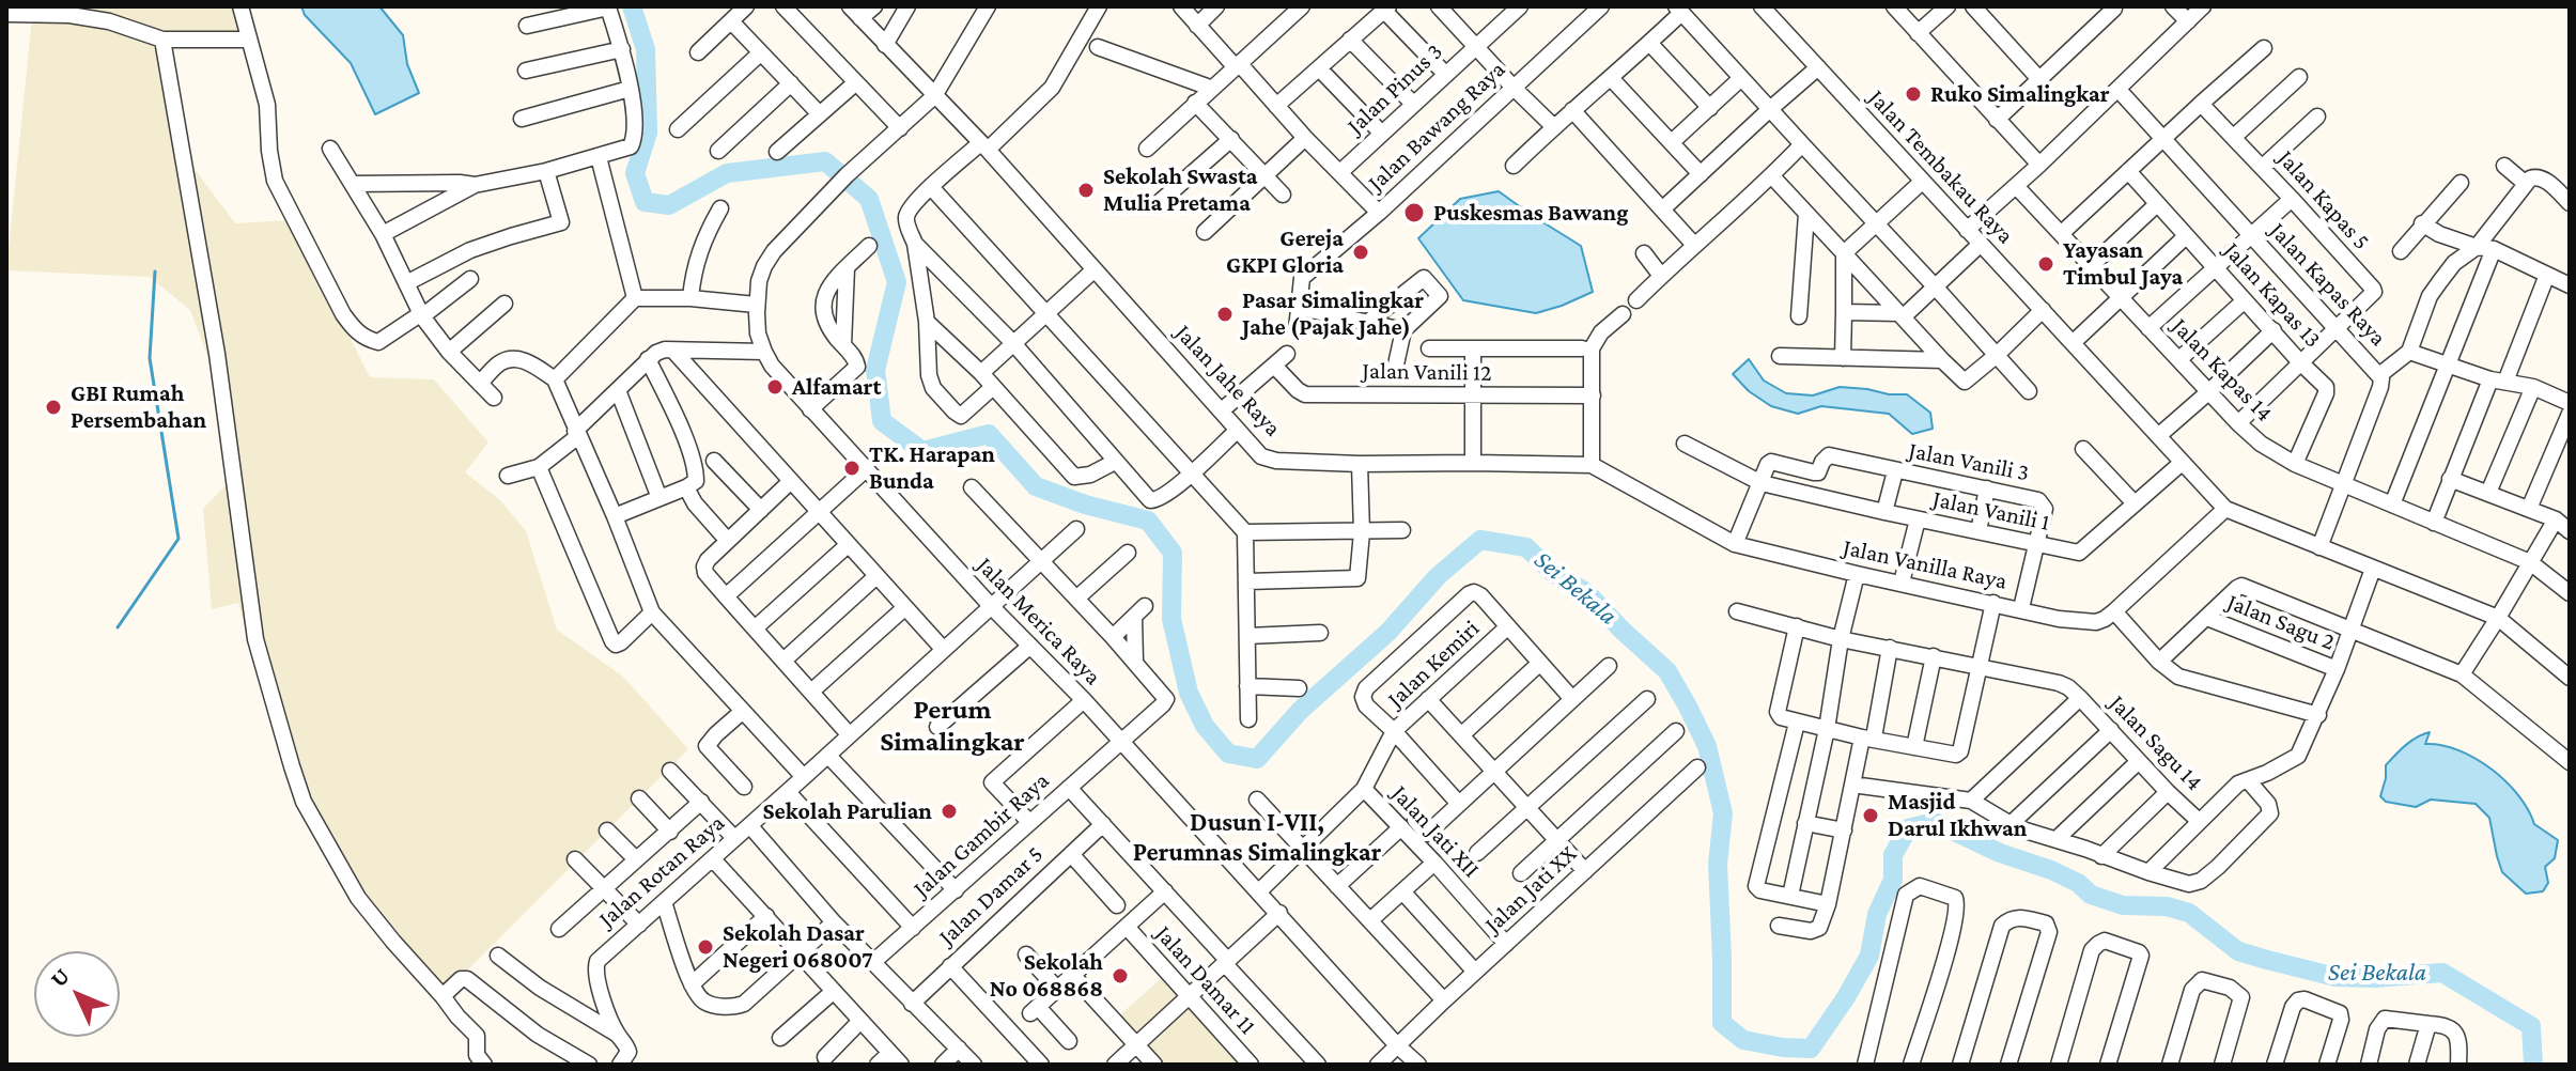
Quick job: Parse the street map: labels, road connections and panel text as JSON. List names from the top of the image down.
{
  "streets": {
    "street": [
      "Jalan Pinus 3",
      "Jalan Bawang Raya",
      "Jalan Tembakau Raya",
      "Jalan Kapas 5",
      "Jalan Kapas Raya",
      "Jalan Kapas 13",
      "Jalan Kapas 14",
      "Jalan Vanili 12",
      "Jalan Jahe Raya",
      "Jalan Vanili 3",
      "Jalan Vanili 1",
      "Jalan Vanilla Raya",
      "Jalan Merica Raya",
      "Jalan Sagu 2",
      "Jalan Kemiri",
      "Jalan Sagu 14",
      "Jalan Jati XII",
      "Jalan Gambir Raya",
      "Jalan Rotan Raya",
      "Jalan Jati XX",
      "Jalan Damar 5",
      "Jalan Damar 11"
    ]
  },
  "crossings": [
    ["Jalan Tembakau Raya", "Jalan Vanili 1"],
    ["Jalan Kapas 5", "Jalan Kapas Raya"],
    ["Jalan Kapas Raya", "Jalan Kapas 14"],
    ["Jalan Kapas 13", "Jalan Kapas 14"],
    ["Jalan Jahe Raya", "Jalan Vanilla Raya"],
    ["Jalan Jahe Raya", "Jalan Merica Raya"],
    ["Jalan Vanili 3", "Jalan Vanili 1"],
    ["Jalan Vanili 3", "Jalan Vanilla Raya"],
    ["Jalan Merica Raya", "Jalan Kemiri"],
    ["Jalan Merica Raya", "Jalan Gambir Raya"],
    ["Jalan Merica Raya", "Jalan Rotan Raya"],
    ["Jalan Merica Raya", "Jalan Jati XX"],
    ["Jalan Kemiri", "Jalan Jati XII"],
    ["Jalan Jati XII", "Jalan Jati XX"],
    ["Jalan Gambir Raya", "Jalan Rotan Raya"],
    ["Jalan Rotan Raya", "Jalan Damar 5"]
  ],
  "districts": ["Perum Simalingkar", "Dusun I-VII, Perumnas Simalingkar"],
  "water": ["Sei Bekala"],
  "places": [
    "Ruko Simalingkar",
    "Sekolah Swasta Mulia Pretama",
    "Puskesmas Bawang",
    "Gereja GKPI Gloria",
    "Yayasan Timbul Jaya",
    "Pasar Simalingkar Jahe (Pajak Jahe)",
    "Alfamart",
    "GBI Rumah Persembahan",
    "TK. Harapan Bunda",
    "Sekolah Parulian",
    "Masjid Darul Ikhwan",
    "Sekolah Dasar Negeri 068007",
    "Sekolah No 068868"
  ],
  "north": "top left"
}
